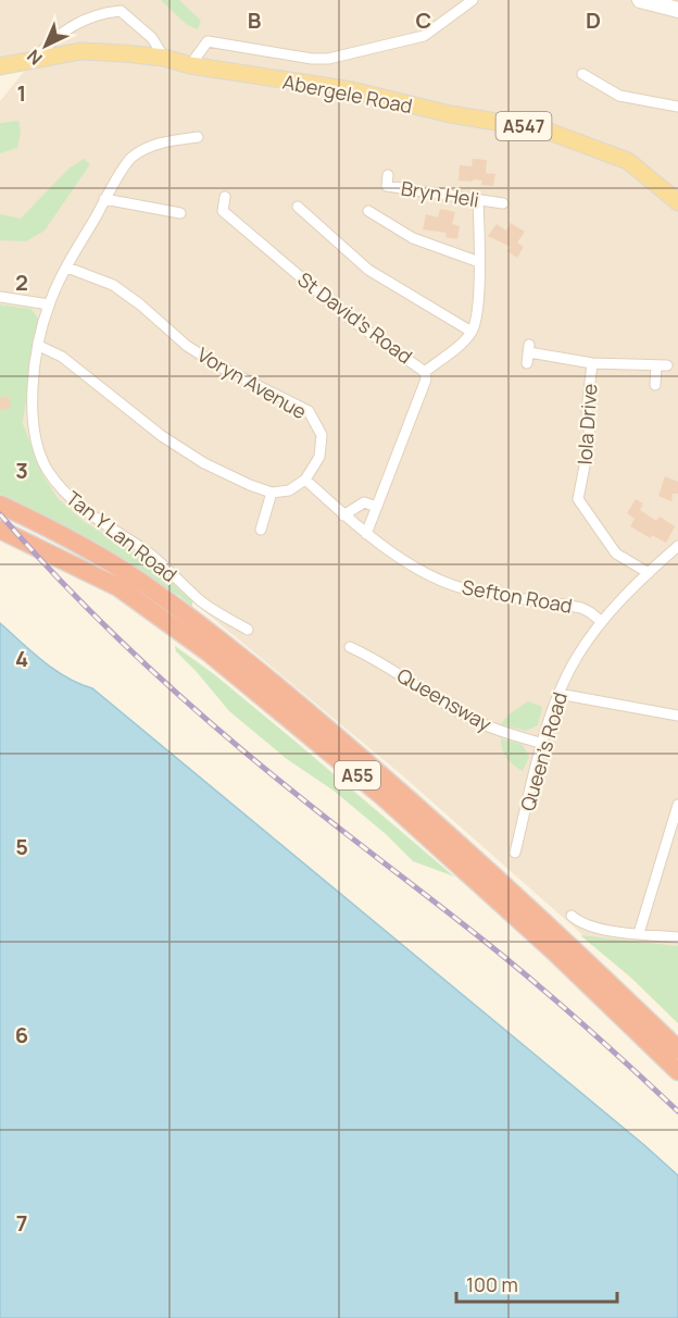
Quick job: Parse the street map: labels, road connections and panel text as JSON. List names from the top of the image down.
{
  "streets": {
    "highway": ["A55"],
    "main road": ["Abergele Road", "A547"],
    "street": [
      "Bryn Heli",
      "St David's Road",
      "Voryn Avenue",
      "Iola Drive",
      "Tan Y Lan Road",
      "Sefton Road",
      "Queensway",
      "Queen's Road"
    ]
  },
  "crossings": [
    ["St David's Road", "Sefton Road"],
    ["Voryn Avenue", "Tan Y Lan Road"],
    ["Voryn Avenue", "Sefton Road"],
    ["Iola Drive", "Queen's Road"],
    ["Sefton Road", "Queen's Road"],
    ["Queensway", "Queen's Road"]
  ],
  "scale_bar": "100 m",
  "north": "bottom left",
  "grid": {
    "columns": ["B", "C", "D"],
    "rows": [
      "1",
      "2",
      "3",
      "4",
      "5",
      "6",
      "7"
    ]
  }
}
